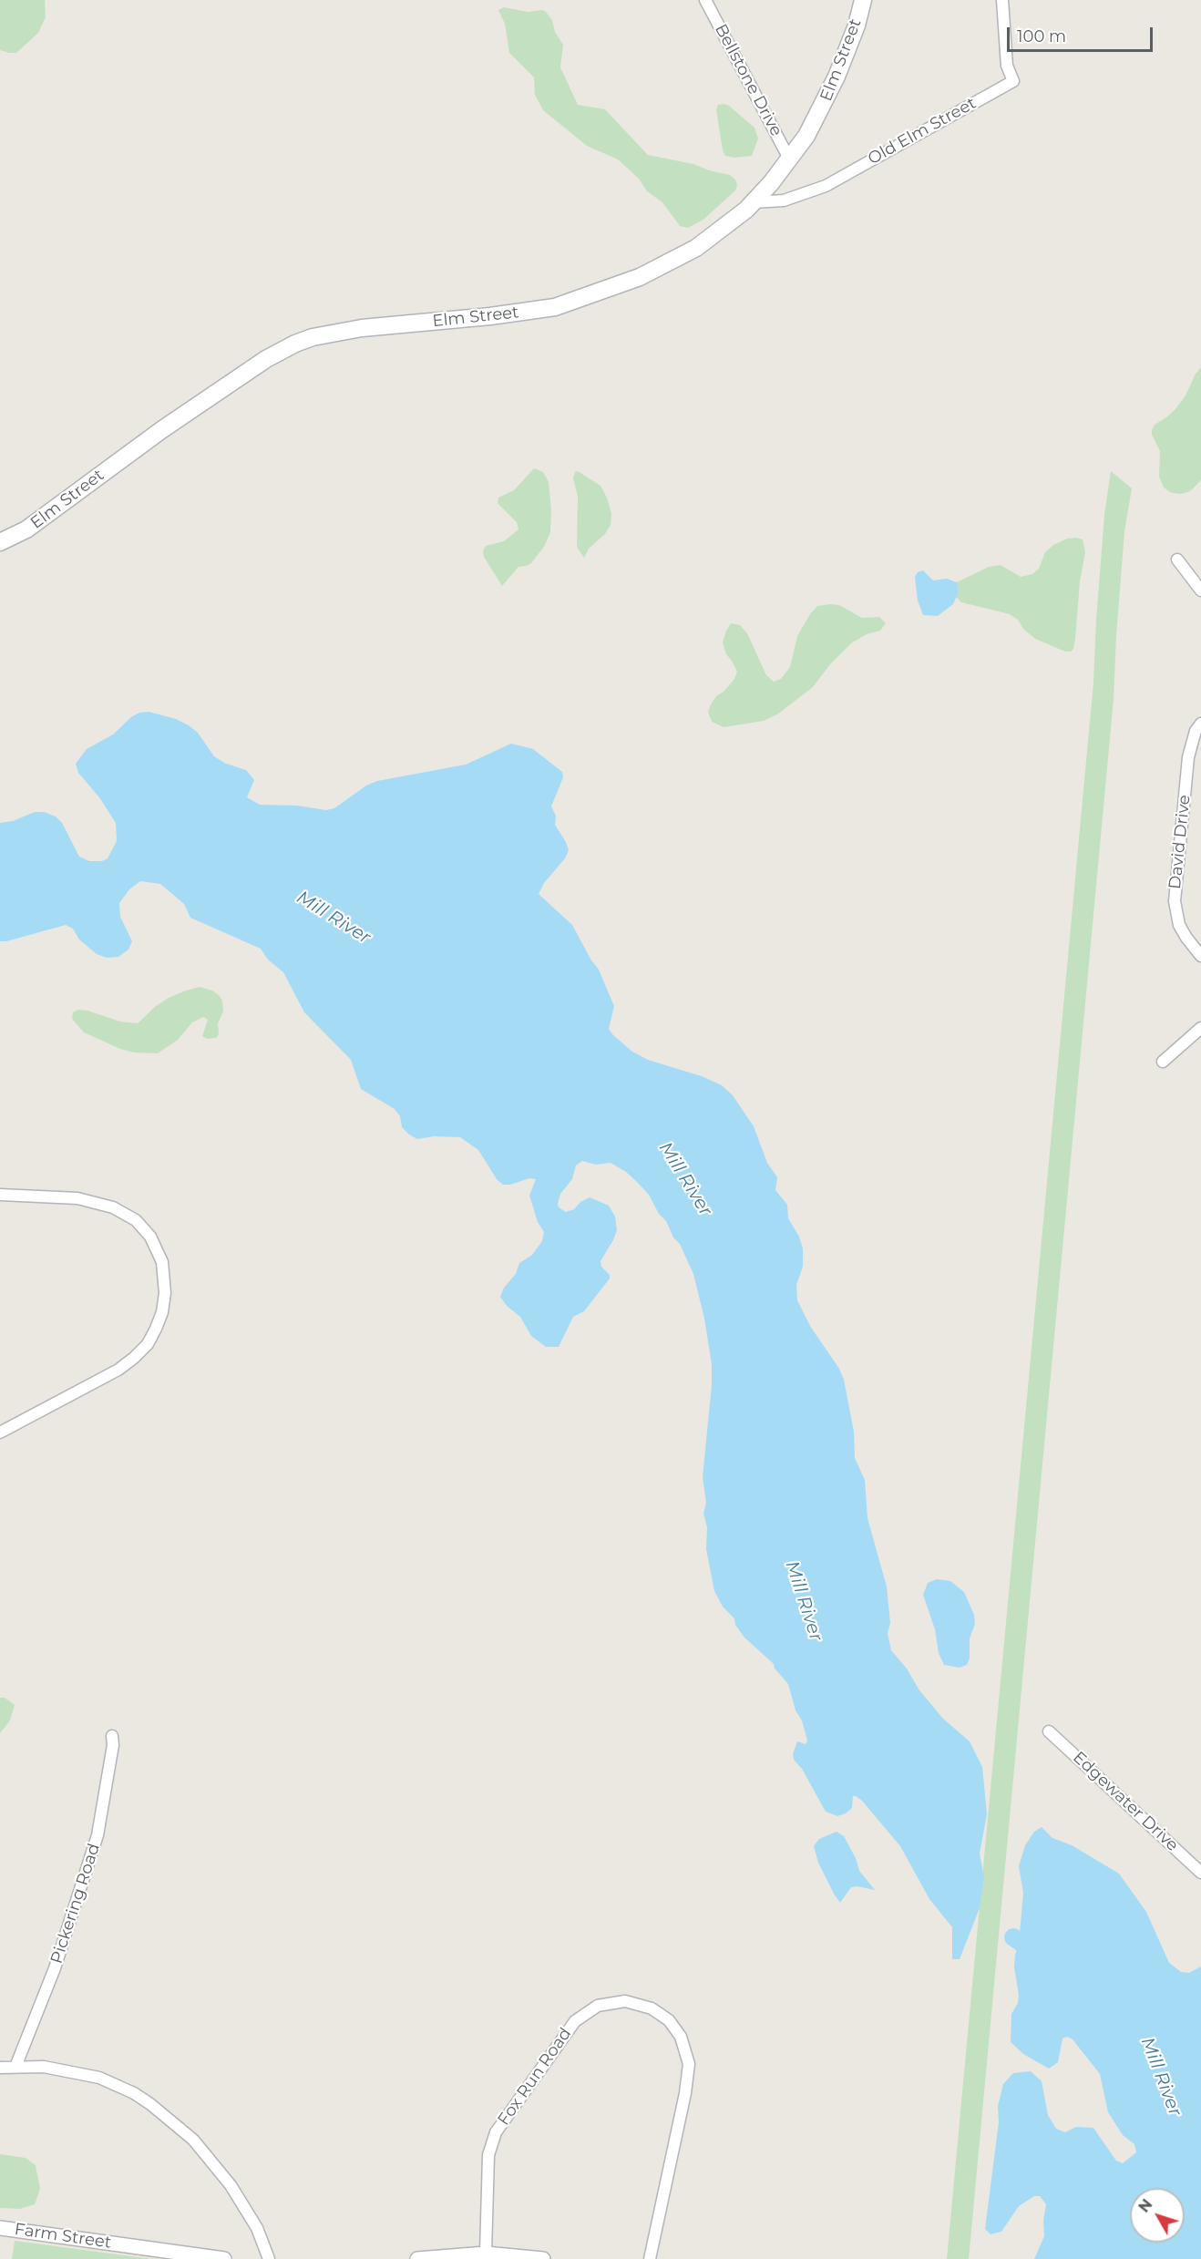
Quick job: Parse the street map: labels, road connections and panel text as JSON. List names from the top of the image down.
{
  "streets": {
    "main road": ["Elm Street"],
    "street": [
      "Bellstone Drive",
      "Old Elm Street",
      "David Drive",
      "Edgewater Drive",
      "Pickering Road",
      "Fox Run Road",
      "Farm Street"
    ]
  },
  "crossings": [
    ["Elm Street", "Bellstone Drive"],
    ["Elm Street", "Old Elm Street"]
  ],
  "water": ["Mill River"],
  "scale_bar": "100 m",
  "north": "top left"
}
